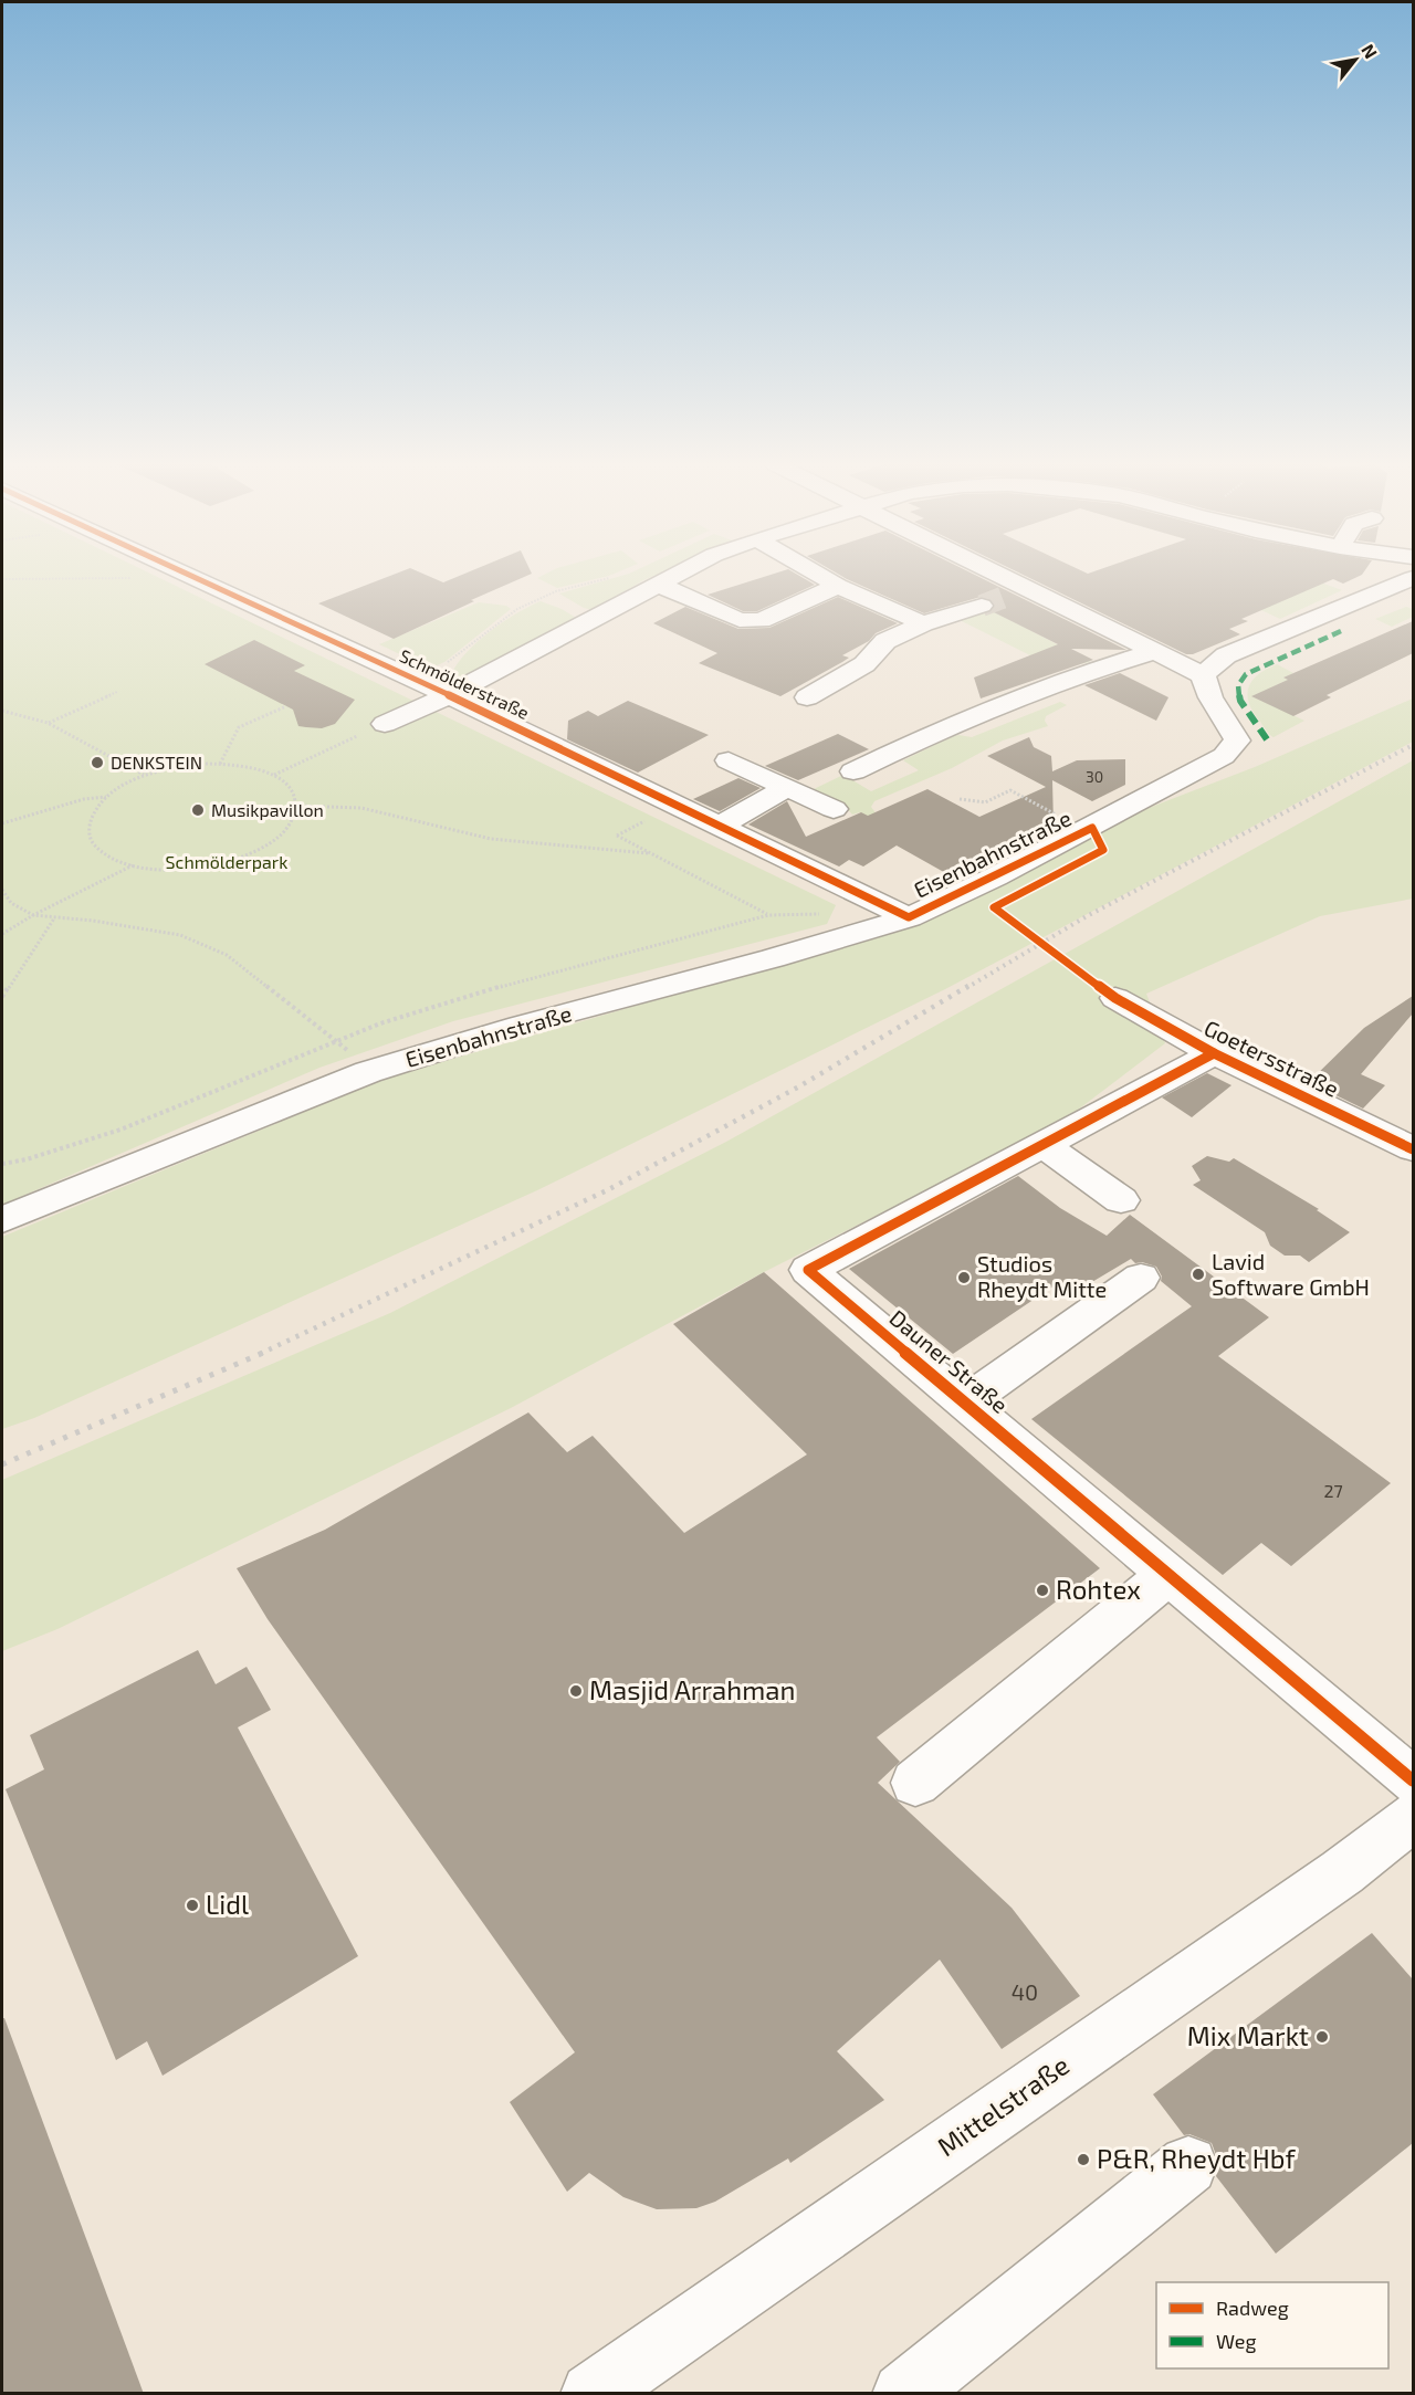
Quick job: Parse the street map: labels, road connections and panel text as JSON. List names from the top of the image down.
{
  "streets": {
    "street": [
      "Schmölderstraße",
      "Eisenbahnstraße",
      "Goetersstraße",
      "Dauner Straße",
      "Mittelstraße"
    ]
  },
  "crossings": [
    ["Schmölderstraße", "Eisenbahnstraße"],
    ["Goetersstraße", "Dauner Straße"]
  ],
  "parks": ["Schmölderpark"],
  "places": [
    "DENKSTEIN",
    "Musikpavillon",
    "Lavid Software GmbH",
    "Studios Rheydt Mitte",
    "Rohtex",
    "Masjid Arrahman",
    "Lidl",
    "Mix Markt",
    "P&R, Rheydt Hbf"
  ],
  "house_numbers": ["30", "27", "40"],
  "legend": ["Radweg", "Weg"],
  "north": "top right"
}
